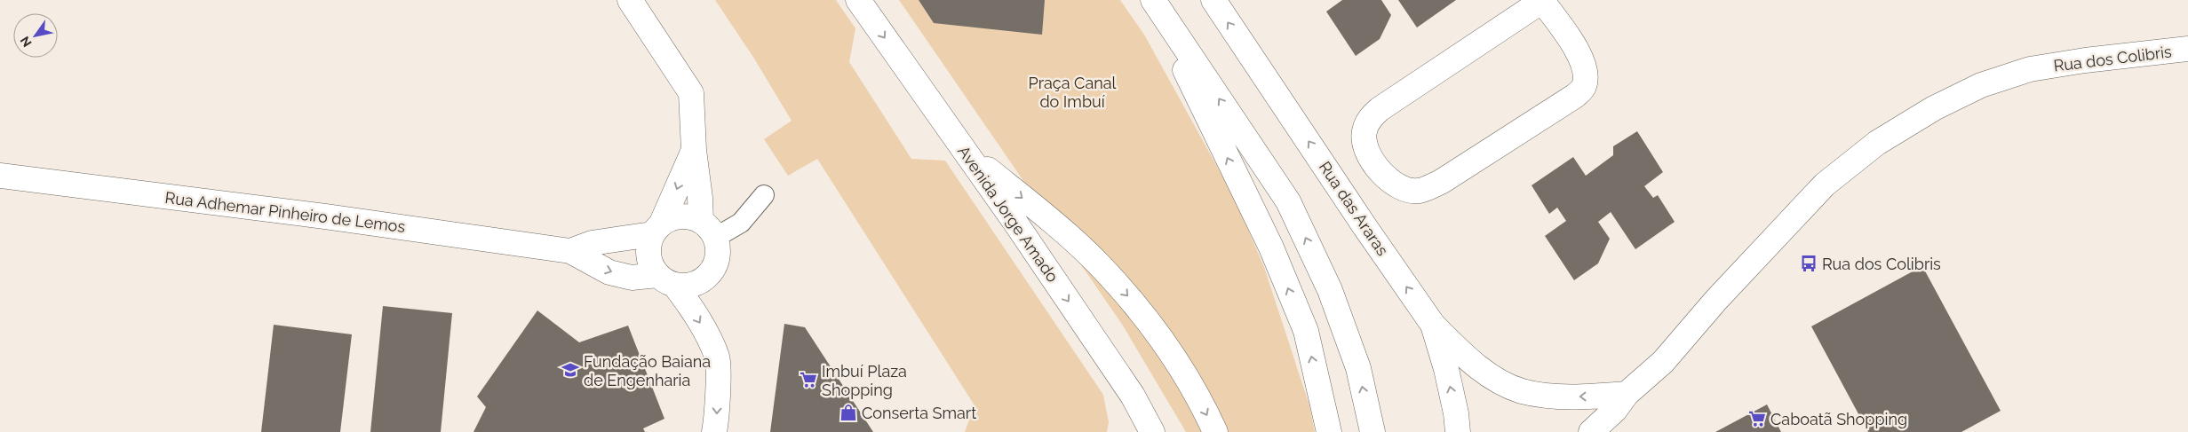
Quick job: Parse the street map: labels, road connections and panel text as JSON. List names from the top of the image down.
{
  "streets": {
    "street": [
      "Rua dos Colibris",
      "Rua das Araras",
      "Rua Adhemar Pinheiro de Lemos",
      "Avenida Jorge Amado"
    ]
  },
  "parks": ["Praça Canal do Imbuí"],
  "places": {
    "bus stop": ["Rua dos Colibris"],
    "school or university": ["Fundação Baiana de Engenharia"],
    "supermarket": ["Imbuí Plaza Shopping", "Caboatã Shopping"],
    "shop": ["Conserta Smart"]
  },
  "north": "bottom left"
}
